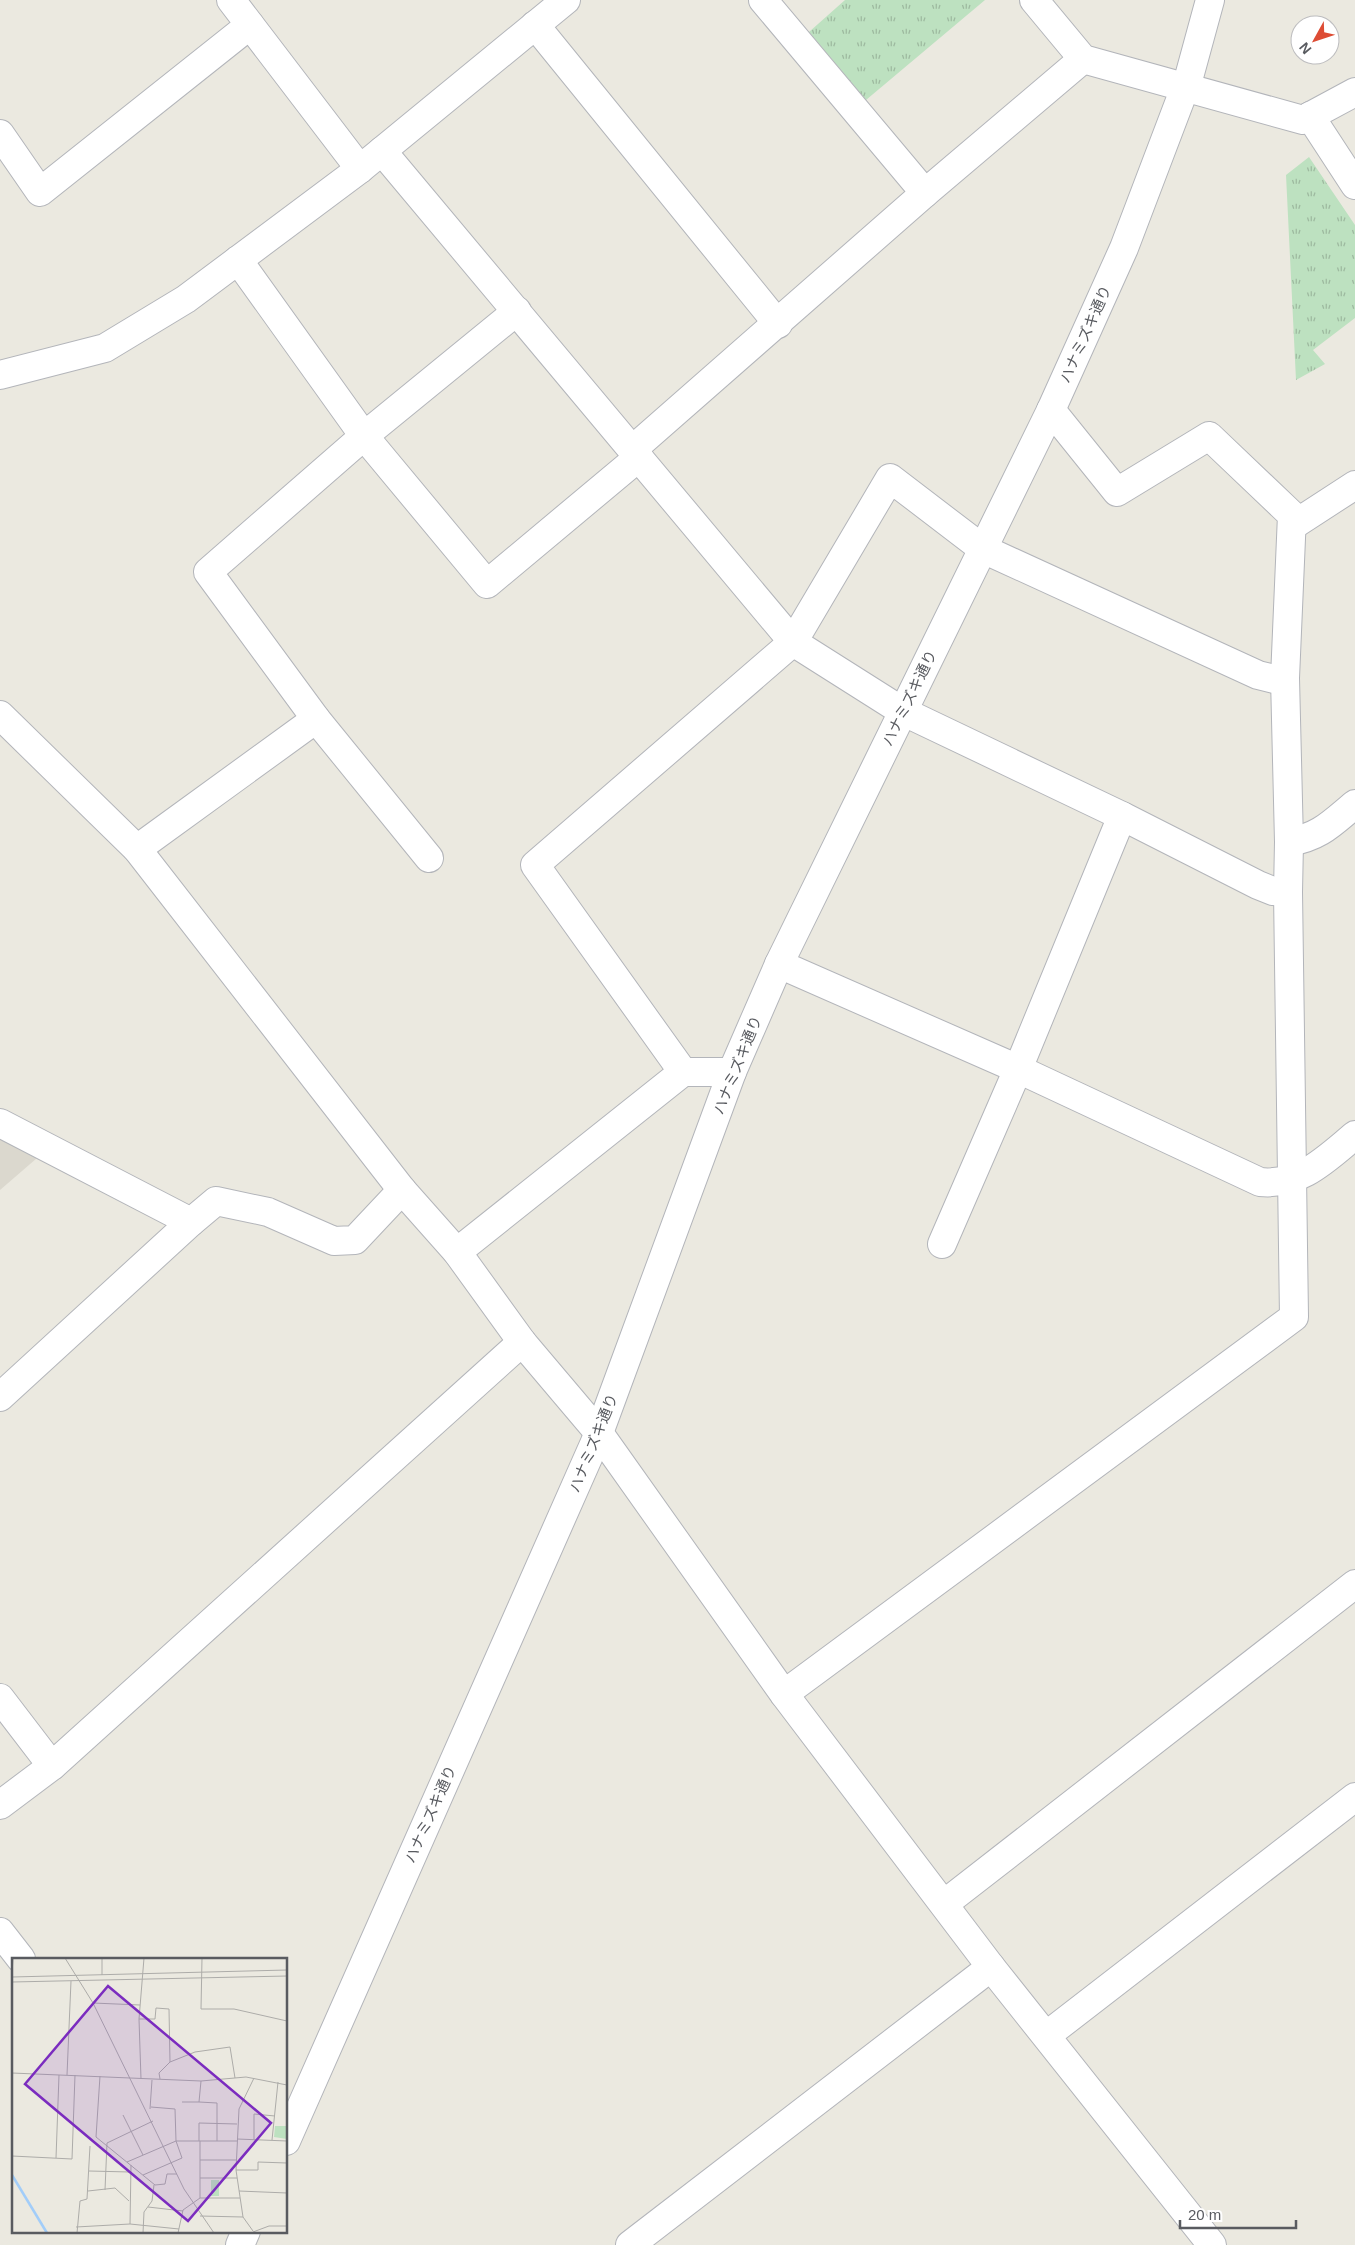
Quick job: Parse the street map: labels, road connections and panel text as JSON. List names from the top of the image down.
{
  "streets": {
    "street": ["ハナミズキ通り"]
  },
  "scale_bar": "20 m",
  "north": "bottom left"
}
